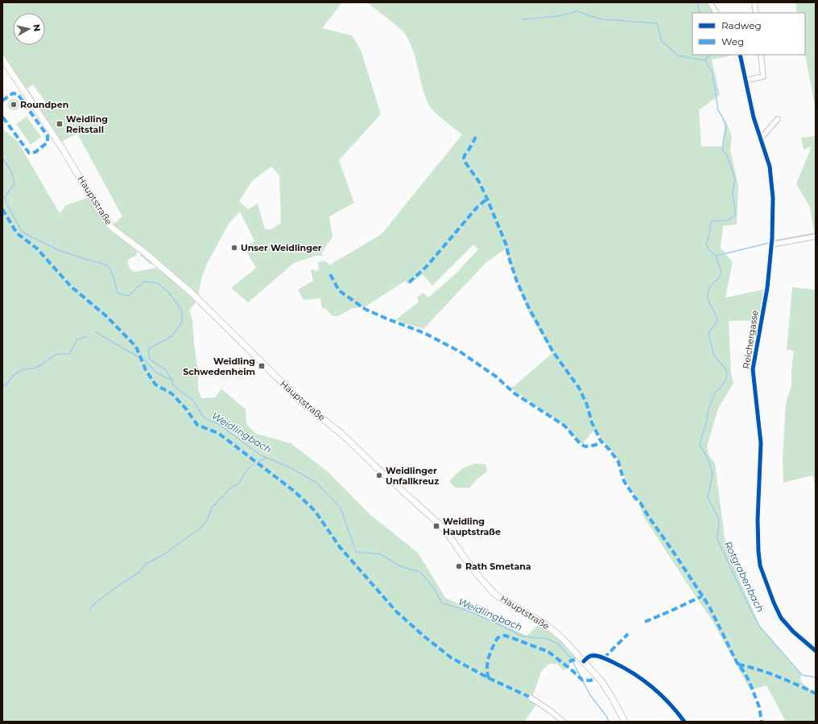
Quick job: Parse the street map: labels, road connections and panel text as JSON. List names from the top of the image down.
{
  "streets": {
    "main road": ["Hauptstraße"],
    "street": ["Reichergasse"]
  },
  "water": ["Weidlingbach", "Rotgrabenbach"],
  "places": {
    "other": [
      "Roundpen",
      "Unser Weidlinger",
      "Weidlinger Unfallkreuz",
      "Rath Smetana"
    ],
    "transit": ["Weidling Reitstall", "Weidling Schwedenheim", "Weidling Hauptstraße"]
  },
  "legend": ["Radweg", "Weg"],
  "north": "right"
}
